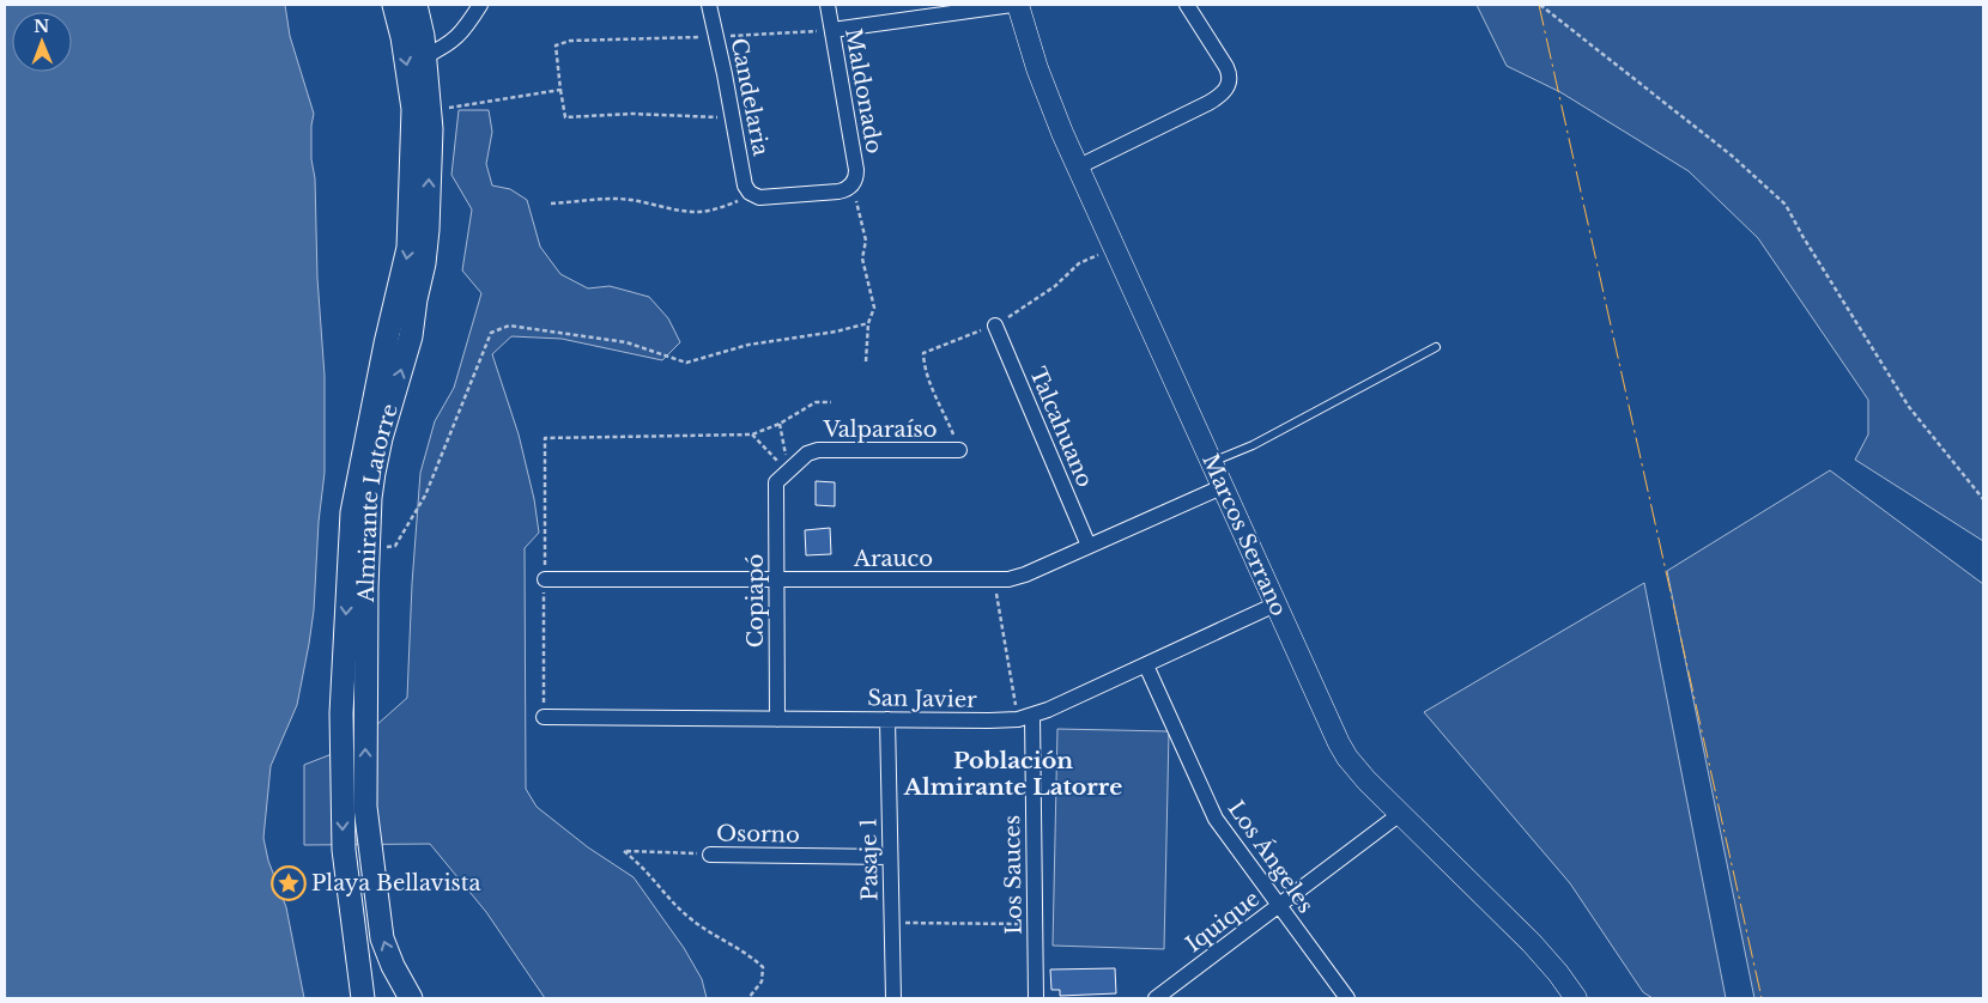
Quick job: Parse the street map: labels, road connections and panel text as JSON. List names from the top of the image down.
{
  "streets": {
    "main road": ["Almirante Latorre"],
    "street": [
      "Maldonado",
      "Candelaria",
      "Talcahuano",
      "Valparaíso",
      "Marcos Serrano",
      "Arauco",
      "Copiapó",
      "San Javier",
      "Osorno",
      "Los Ángeles",
      "Pasaje 1",
      "Los Sauces",
      "Iquique"
    ]
  },
  "crossings": [
    ["Talcahuano", "Arauco"],
    ["Valparaíso", "Copiapó"],
    ["Marcos Serrano", "Arauco"],
    ["Marcos Serrano", "San Javier"],
    ["Marcos Serrano", "Iquique"],
    ["Arauco", "Copiapó"],
    ["Copiapó", "San Javier"],
    ["San Javier", "Los Ángeles"],
    ["San Javier", "Pasaje 1"],
    ["San Javier", "Los Sauces"],
    ["Osorno", "Pasaje 1"],
    ["Los Ángeles", "Iquique"]
  ],
  "districts": ["Población Almirante Latorre"],
  "places": {
    "place": ["Playa Bellavista"]
  },
  "north": "top"
}
